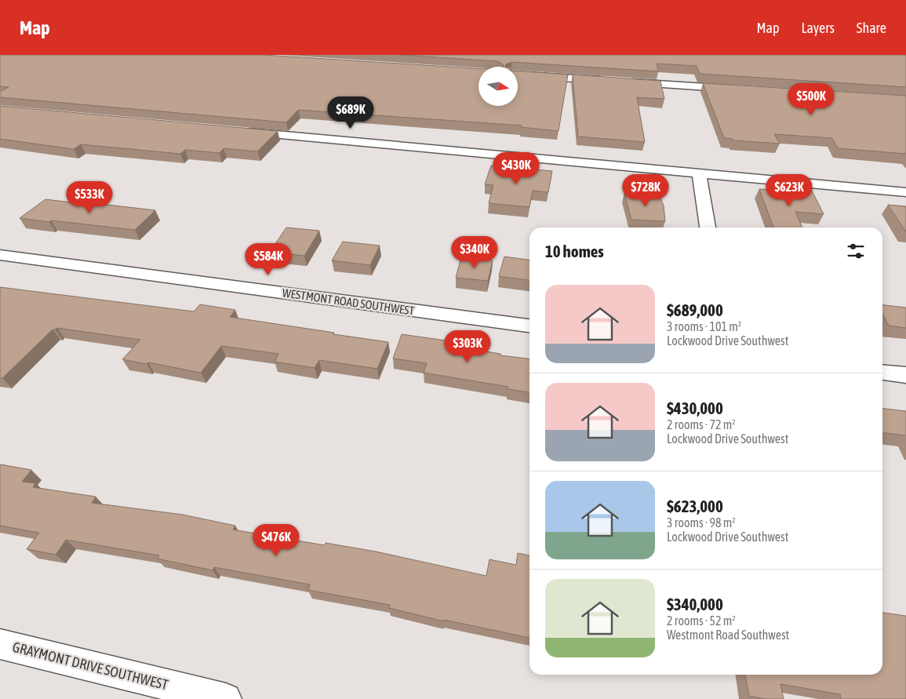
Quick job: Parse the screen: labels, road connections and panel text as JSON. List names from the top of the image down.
{
  "streets": {
    "street": ["WESTMONT ROAD SOUTHWEST", "GRAYMONT DRIVE SOUTHWEST"]
  },
  "north": "right",
  "page": {
    "header": "Map",
    "nav": ["Map", "Layers", "Share"],
    "price": [
      "$500K",
      "$689K",
      "$430K",
      "$728K",
      "$623K",
      "$533K",
      "$340K",
      "$584K",
      "$303K",
      "$476K"
    ],
    "heading": "10 homes",
    "list": [
      {
        "name": "$689,000",
        "note": "3 rooms · 101 m² · Lockwood Drive Southwest"
      },
      {
        "name": "$430,000",
        "note": "2 rooms · 72 m² · Lockwood Drive Southwest"
      },
      {
        "name": "$623,000",
        "note": "3 rooms · 98 m² · Lockwood Drive Southwest"
      },
      {
        "name": "$340,000",
        "note": "2 rooms · 52 m² · Westmont Road Southwest"
      }
    ]
  }
}
